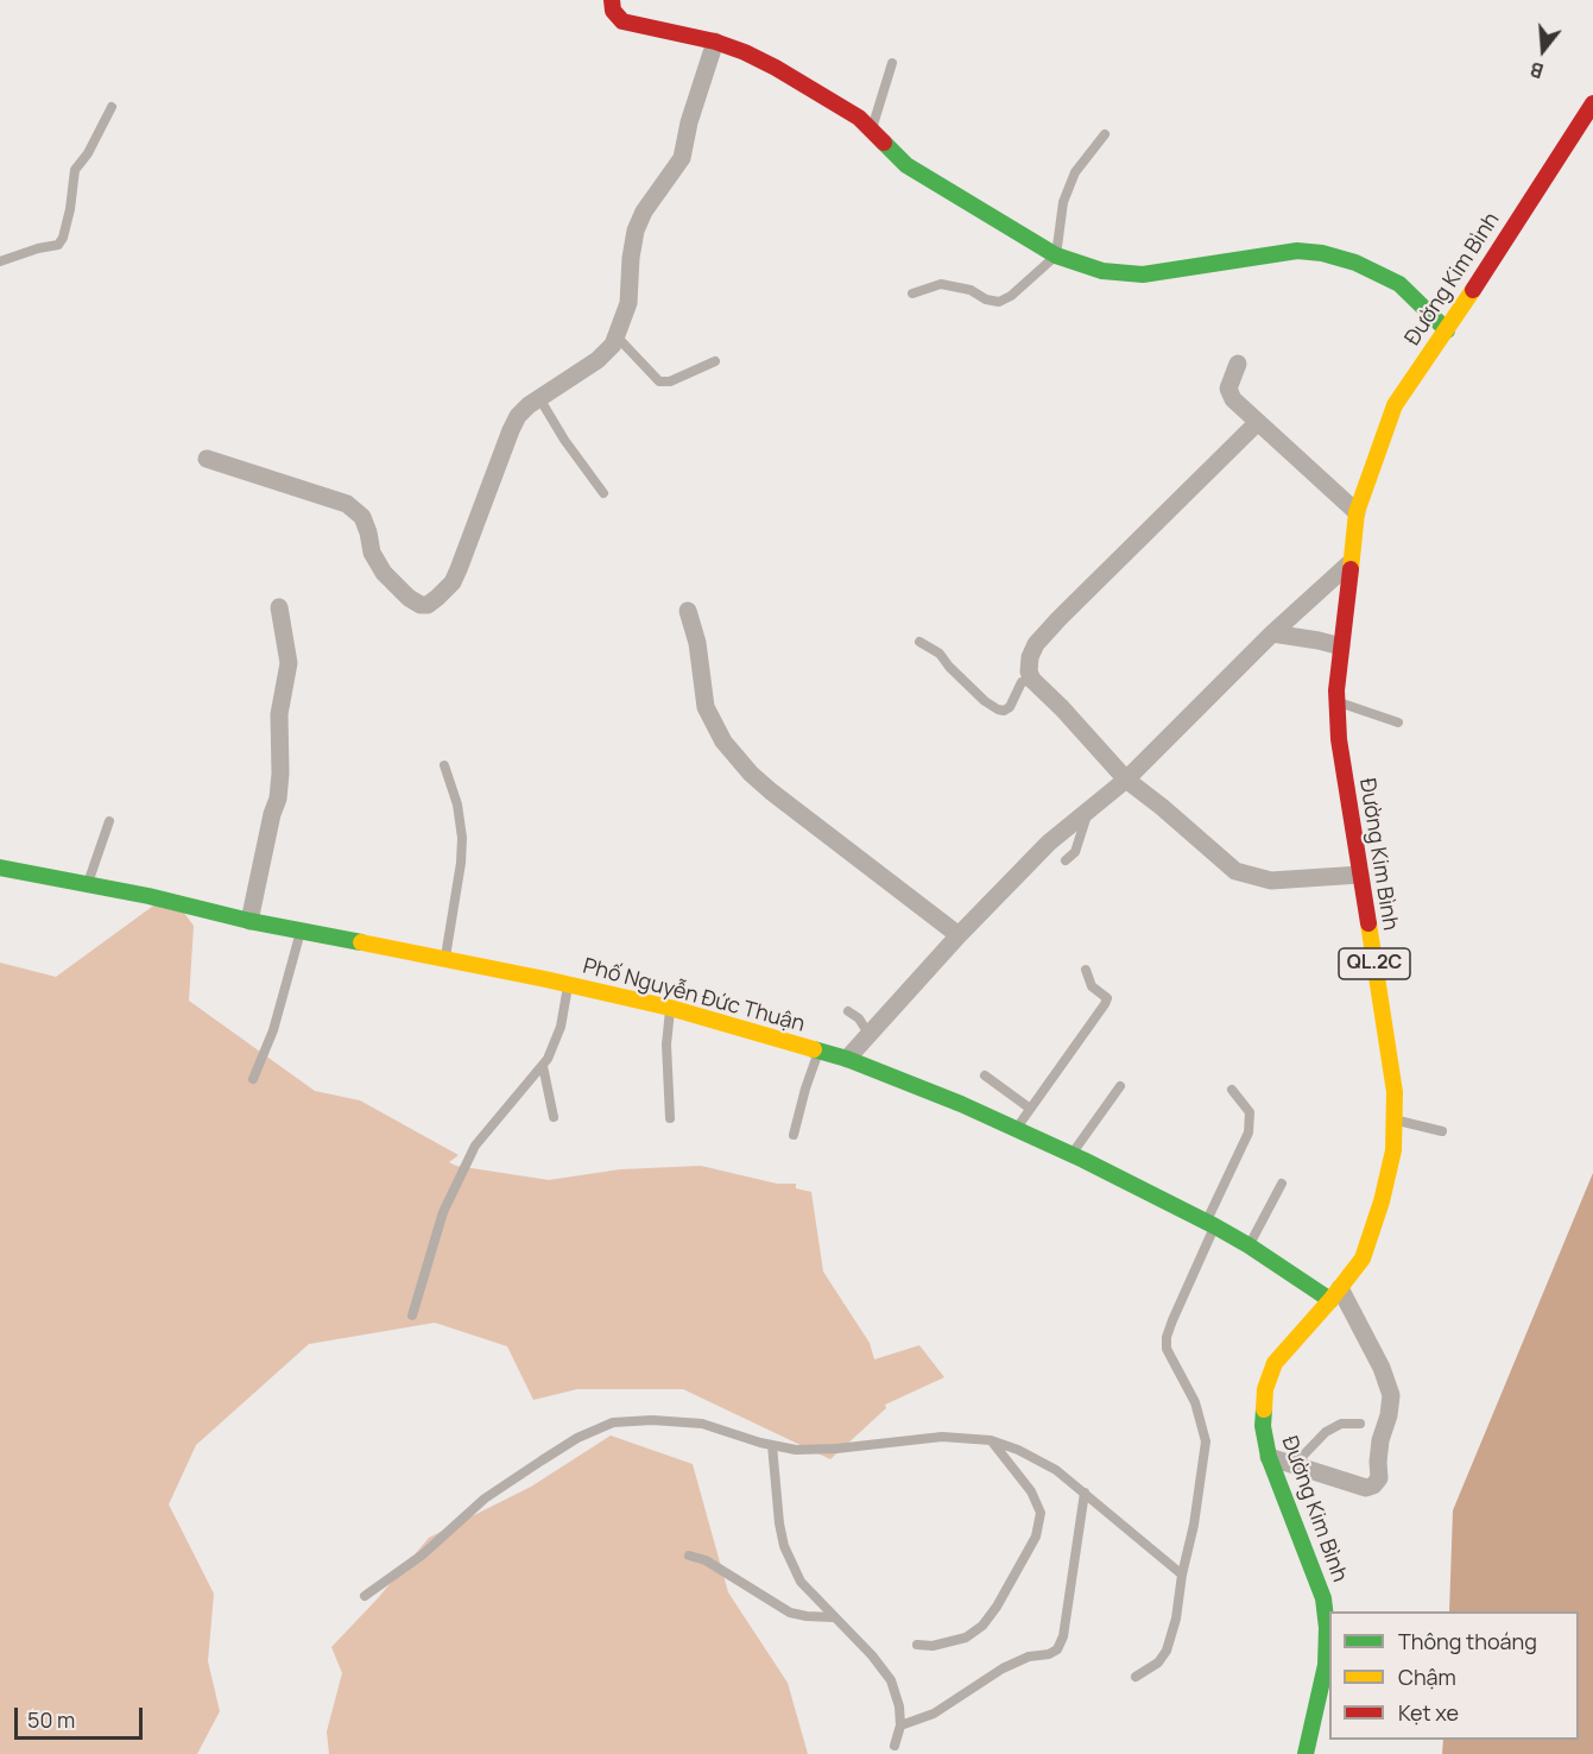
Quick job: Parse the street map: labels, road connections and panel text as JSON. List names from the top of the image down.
{
  "streets": {
    "street": ["Đường Kim Bình", "QL.2C", "Phố Nguyễn Đức Thuận"]
  },
  "crossings": [
    ["Đường Kim Bình", "Phố Nguyễn Đức Thuận"]
  ],
  "legend": ["Thông thoáng", "Chậm", "Kẹt xe"],
  "scale_bar": "50 m",
  "north": "bottom"
}
